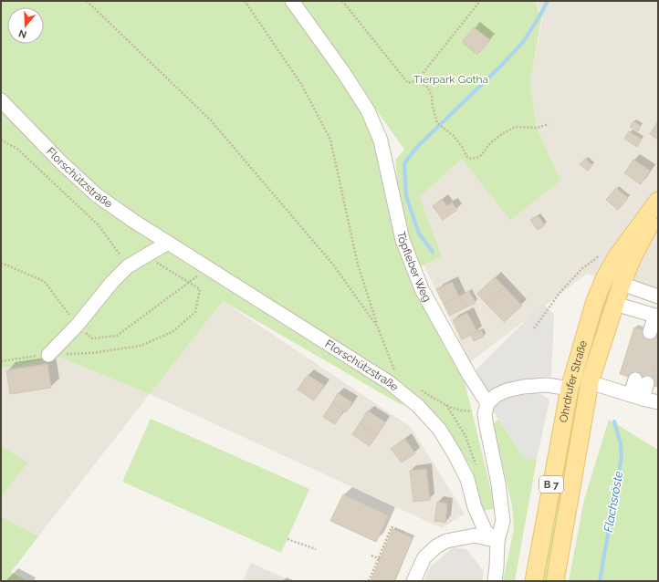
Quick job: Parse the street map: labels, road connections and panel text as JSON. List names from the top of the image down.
{
  "streets": {
    "main road": ["Ohrdrufer Straße", "B 7"],
    "street": ["Florschützstraße", "Töpfleber Weg"]
  },
  "water": ["Flachsröste"],
  "parks": ["Tierpark Gotha"],
  "north": "bottom"
}
